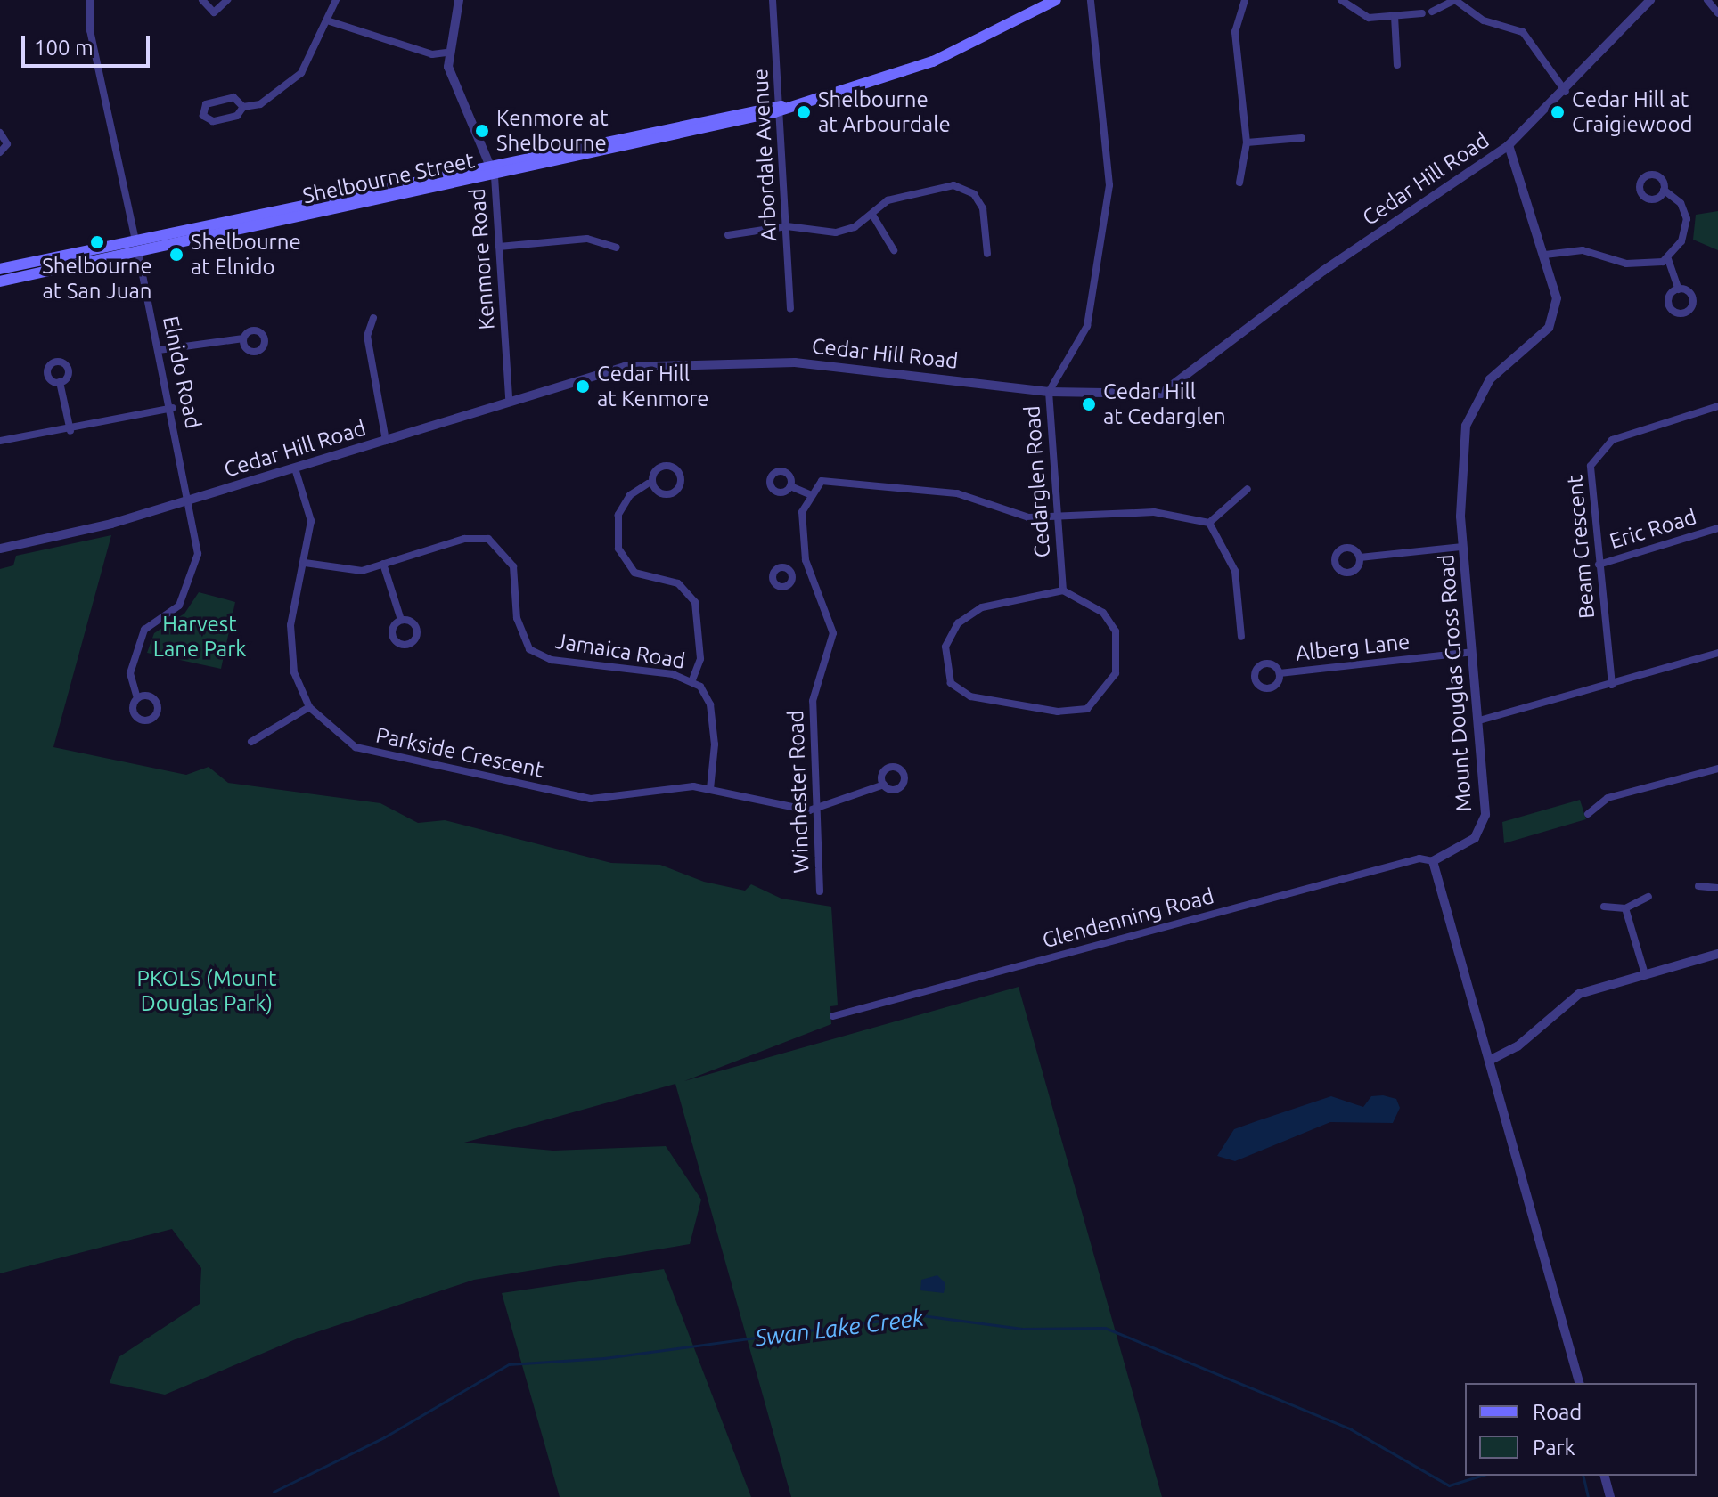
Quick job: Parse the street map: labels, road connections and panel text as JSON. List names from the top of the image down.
{
  "streets": {
    "main road": ["Shelbourne Street"],
    "street": [
      "Arbordale Avenue",
      "Cedar Hill Road",
      "Kenmore Road",
      "Elnido Road",
      "Cedarglen Road",
      "Eric Road",
      "Beam Crescent",
      "Alberg Lane",
      "Jamaica Road",
      "Mount Douglas Cross Road",
      "Parkside Crescent",
      "Winchester Road",
      "Glendenning Road"
    ]
  },
  "crossings": [
    ["Arbordale Avenue", "Shelbourne Street"],
    ["Shelbourne Street", "Kenmore Road"],
    ["Shelbourne Street", "Elnido Road"],
    ["Cedar Hill Road", "Kenmore Road"],
    ["Cedar Hill Road", "Elnido Road"],
    ["Cedar Hill Road", "Cedarglen Road"],
    ["Cedar Hill Road", "Mount Douglas Cross Road"],
    ["Eric Road", "Beam Crescent"],
    ["Alberg Lane", "Mount Douglas Cross Road"],
    ["Jamaica Road", "Parkside Crescent"],
    ["Mount Douglas Cross Road", "Glendenning Road"],
    ["Parkside Crescent", "Winchester Road"]
  ],
  "water": ["Swan Lake Creek"],
  "parks": ["Harvest Lane Park", "PKOLS (Mount Douglas Park)"],
  "places": [
    "Shelbourne at Arbourdale",
    "Cedar Hill at Craigiewood",
    "Kenmore at Shelbourne",
    "Shelbourne at San Juan",
    "Shelbourne at Elnido",
    "Cedar Hill at Kenmore",
    "Cedar Hill at Cedarglen"
  ],
  "legend": ["Road", "Park"],
  "scale_bar": "100 m"
}
